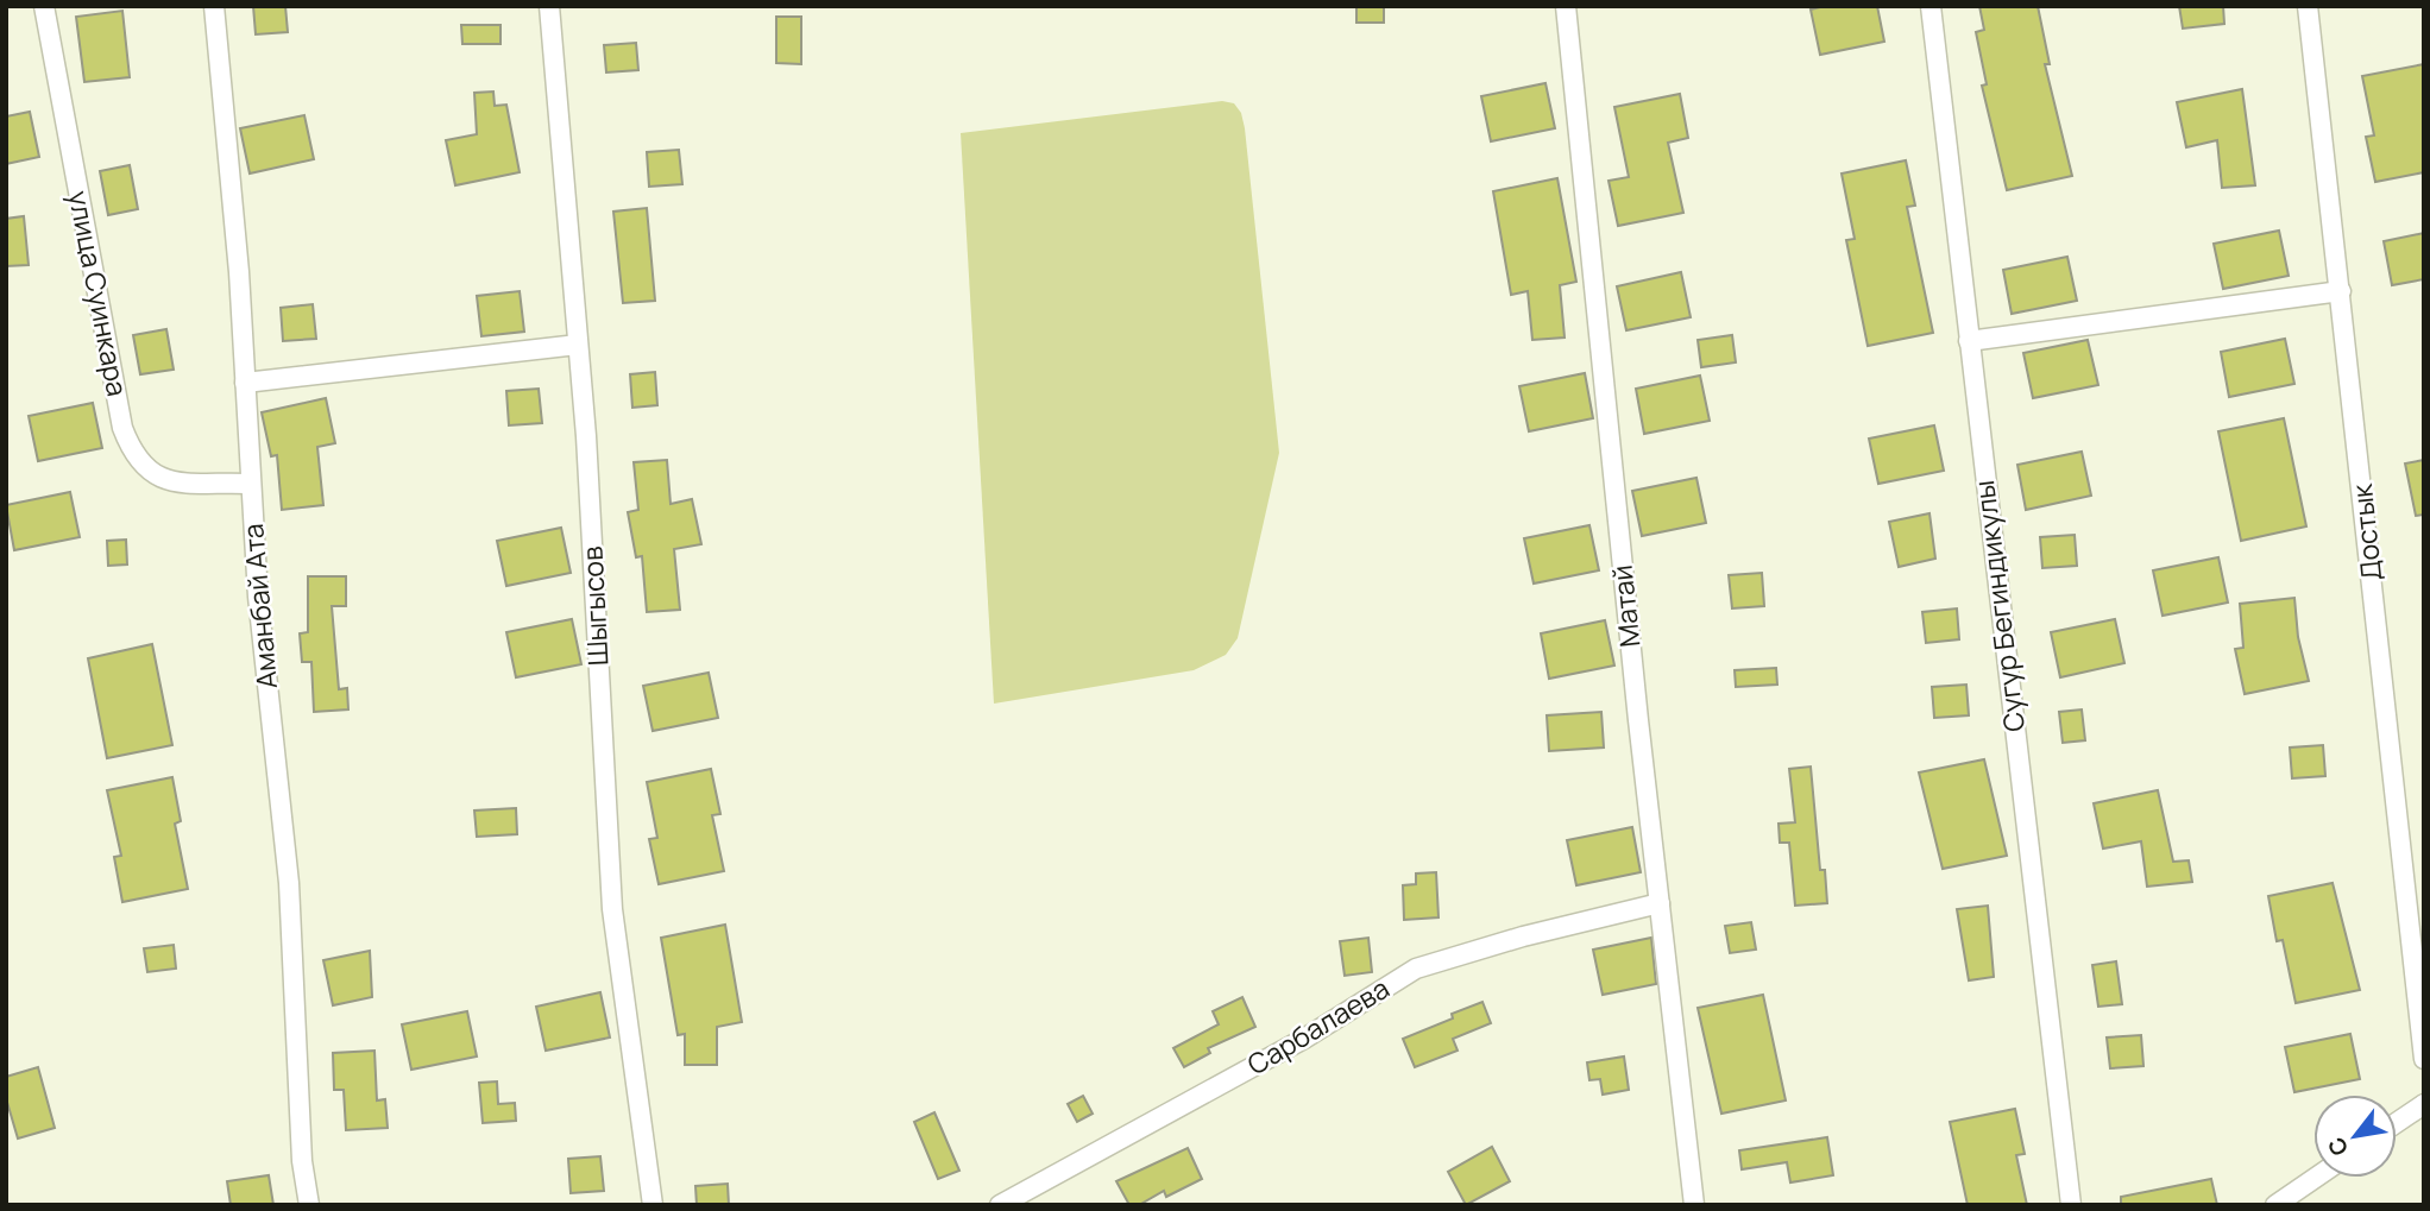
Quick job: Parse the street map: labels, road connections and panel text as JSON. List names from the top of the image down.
{
  "streets": {
    "street": [
      "улица Суинкара",
      "Достык",
      "Аманбай Ата",
      "Шыгысов",
      "Матай",
      "Сугур Бегиндикулы",
      "Сарбалаева"
    ]
  },
  "crossings": [
    ["улица Суинкара", "Аманбай Ата"],
    ["Матай", "Сарбалаева"]
  ],
  "north": "bottom left"
}
